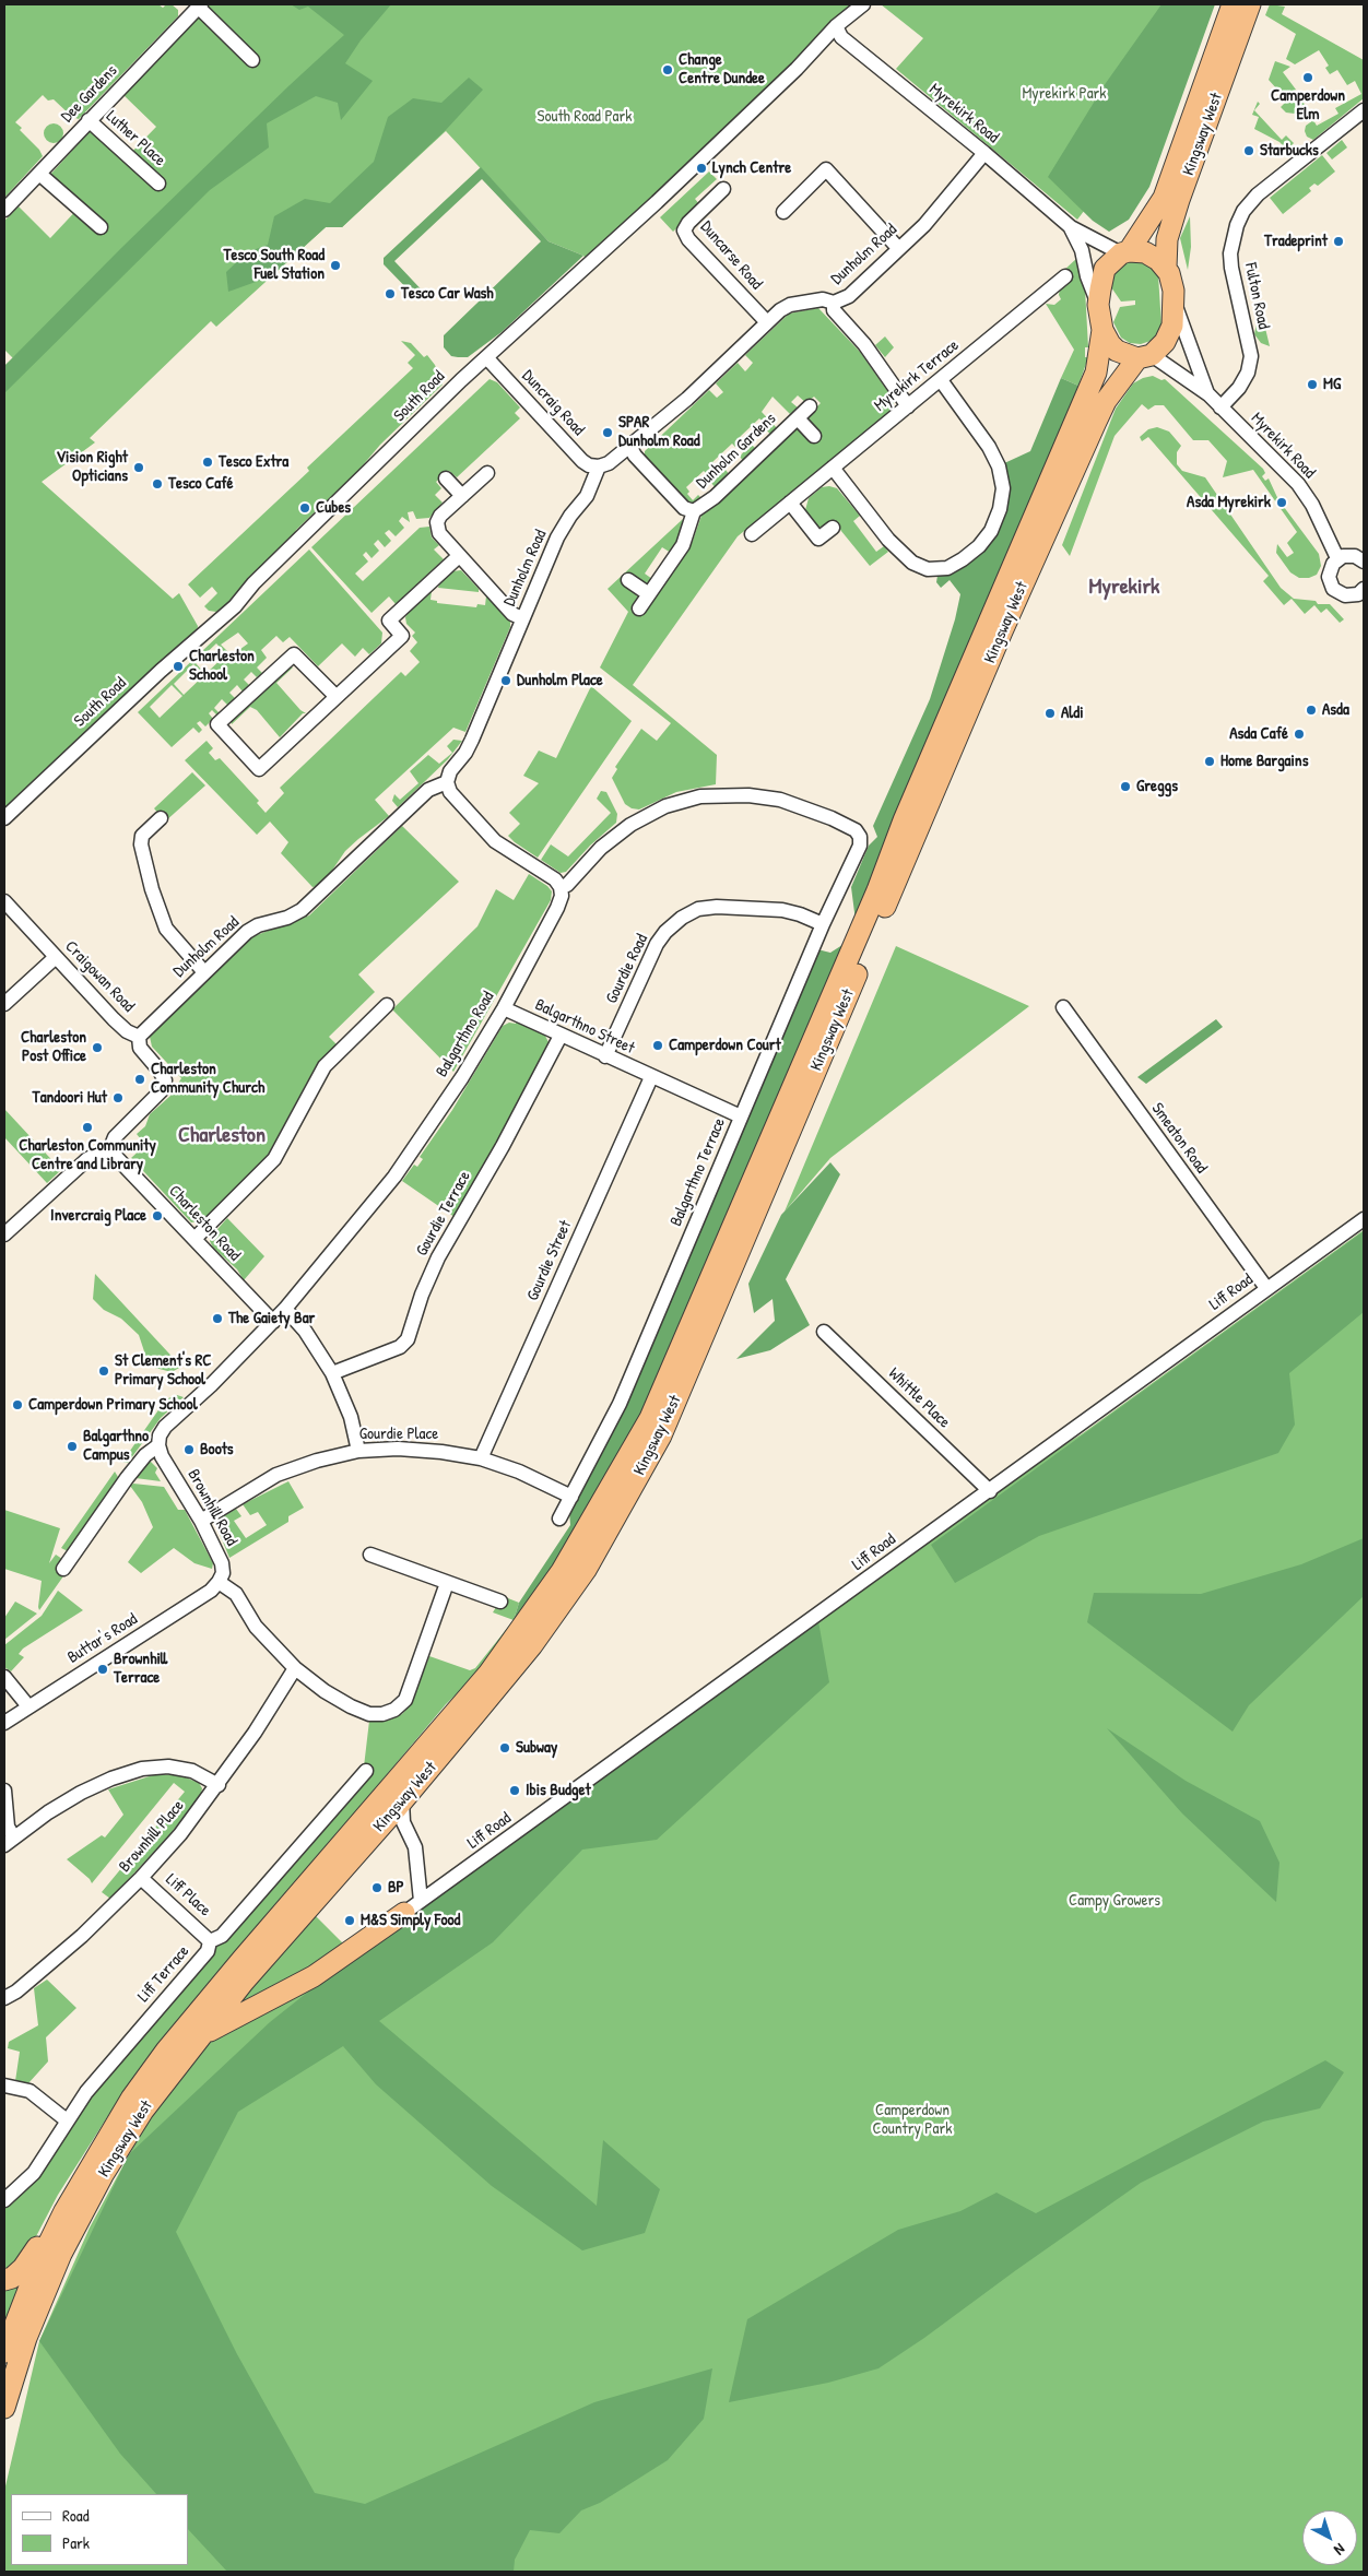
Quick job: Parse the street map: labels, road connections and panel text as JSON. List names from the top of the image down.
{
  "streets": {
    "highway": ["Kingsway West"],
    "street": [
      "Dee Gardens",
      "Myrekirk Road",
      "Luther Place",
      "Dunholm Road",
      "Duncarse Road",
      "Fulton Road",
      "Myrekirk Terrace",
      "South Road",
      "Duncraig Road",
      "Dunholm Gardens",
      "Gourdie Road",
      "Craigowan Road",
      "Balgarthno Street",
      "Balgarthno Road",
      "Smeaton Road",
      "Balgarthno Terrace",
      "Gourdie Terrace",
      "Charleston Road",
      "Gourdie Street",
      "Liff Road",
      "Whittle Place",
      "Gourdie Place",
      "Brownhill Road",
      "Buttar's Road",
      "Brownhill Place",
      "Liff Place",
      "Liff Terrace"
    ]
  },
  "crossings": [
    ["Dee Gardens", "Luther Place"],
    ["Myrekirk Road", "Kingsway West"],
    ["Myrekirk Road", "Dunholm Road"],
    ["Myrekirk Road", "Fulton Road"],
    ["Myrekirk Road", "South Road"],
    ["Dunholm Road", "Duncarse Road"],
    ["Dunholm Road", "Duncraig Road"],
    ["Dunholm Road", "Dunholm Gardens"],
    ["Dunholm Road", "Craigowan Road"],
    ["South Road", "Duncraig Road"],
    ["Gourdie Road", "Balgarthno Street"],
    ["Gourdie Road", "Balgarthno Terrace"],
    ["Balgarthno Street", "Balgarthno Road"],
    ["Balgarthno Street", "Balgarthno Terrace"],
    ["Balgarthno Street", "Gourdie Terrace"],
    ["Balgarthno Street", "Gourdie Street"],
    ["Balgarthno Road", "Balgarthno Terrace"],
    ["Balgarthno Road", "Charleston Road"],
    ["Balgarthno Road", "Brownhill Road"],
    ["Smeaton Road", "Liff Road"],
    ["Balgarthno Terrace", "Gourdie Place"],
    ["Gourdie Street", "Gourdie Place"],
    ["Liff Road", "Whittle Place"],
    ["Gourdie Place", "Brownhill Road"],
    ["Brownhill Road", "Buttar's Road"],
    ["Brownhill Place", "Liff Place"],
    ["Liff Place", "Liff Terrace"]
  ],
  "districts": ["Myrekirk", "Charleston"],
  "parks": [
    "Myrekirk Park",
    "South Road Park",
    "Campy Growers",
    "Camperdown Country Park"
  ],
  "places": [
    "Change Centre Dundee",
    "Camperdown Elm",
    "Starbucks",
    "Lynch Centre",
    "Tradeprint",
    "Tesco South Road Fuel Station",
    "Tesco Car Wash",
    "MG",
    "SPAR Dunholm Road",
    "Tesco Extra",
    "Vision Right Opticians",
    "Tesco Café",
    "Asda Myrekirk",
    "Cubes",
    "Charleston School",
    "Dunholm Place",
    "Asda",
    "Aldi",
    "Asda Café",
    "Home Bargains",
    "Greggs",
    "Camperdown Court",
    "Charleston Post Office",
    "Charleston Community Church",
    "Tandoori Hut",
    "Charleston Community Centre and Library",
    "Invercraig Place",
    "The Gaiety Bar",
    "St Clement's RC Primary School",
    "Camperdown Primary School",
    "Balgarthno Campus",
    "Boots",
    "Brownhill Terrace",
    "Subway",
    "Ibis Budget",
    "BP",
    "M&S Simply Food"
  ],
  "legend": ["Road", "Park"],
  "north": "bottom right"
}
